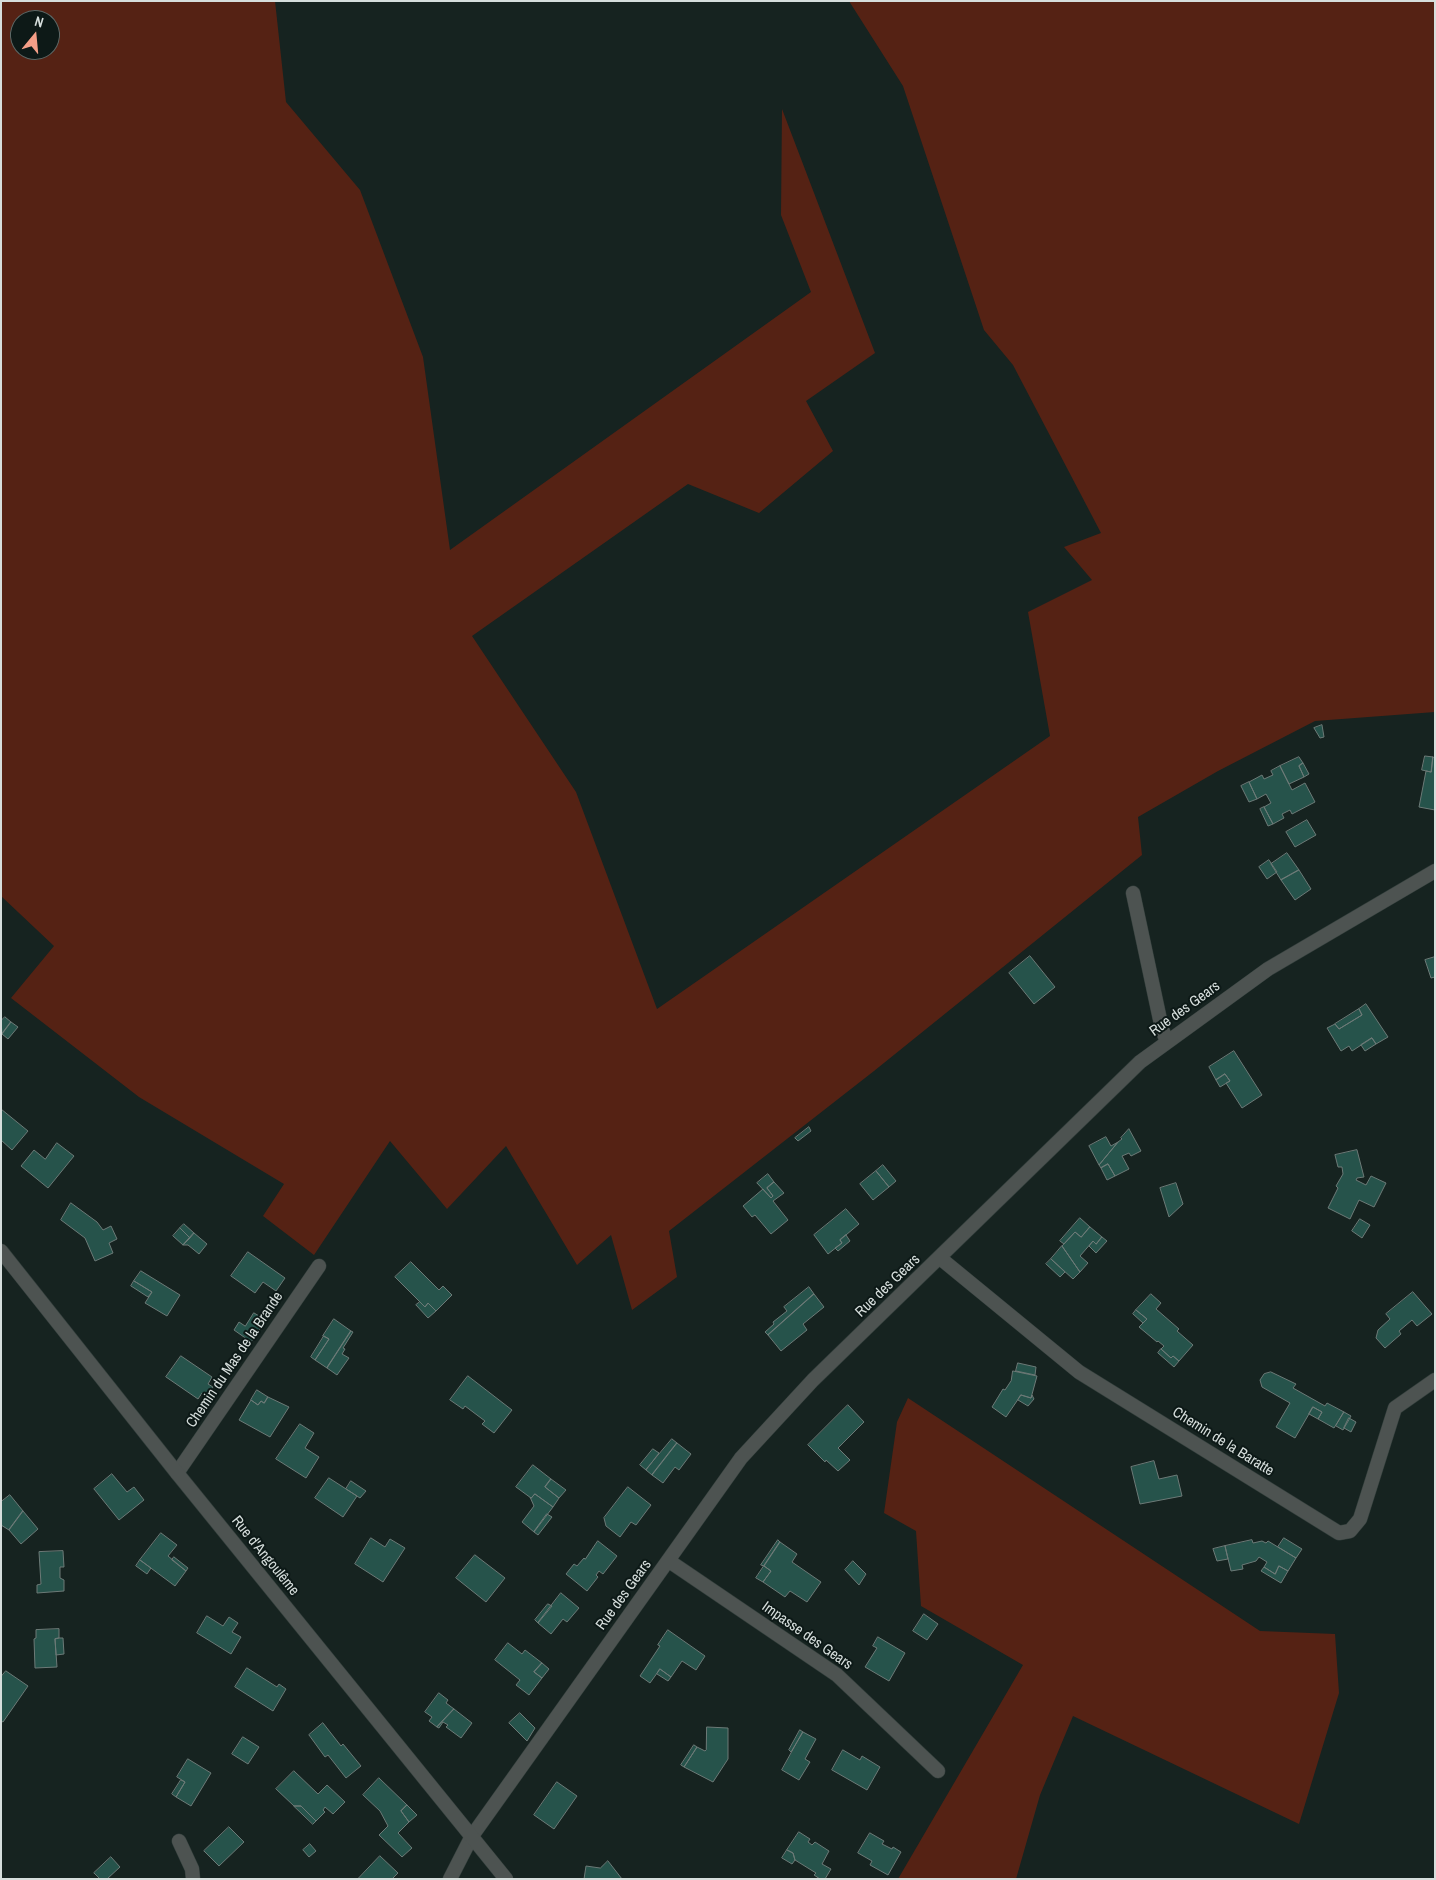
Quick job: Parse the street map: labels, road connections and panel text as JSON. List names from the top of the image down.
{
  "streets": {
    "street": [
      "Rue des Gears",
      "Chemin du Mas de la Brande",
      "Chemin de la Baratte",
      "Rue d'Angoulême",
      "Impasse des Gears"
    ]
  },
  "crossings": [
    ["Rue des Gears", "Chemin de la Baratte"],
    ["Rue des Gears", "Rue d'Angoulême"],
    ["Rue des Gears", "Impasse des Gears"],
    ["Chemin du Mas de la Brande", "Rue d'Angoulême"]
  ],
  "north": "top"
}
